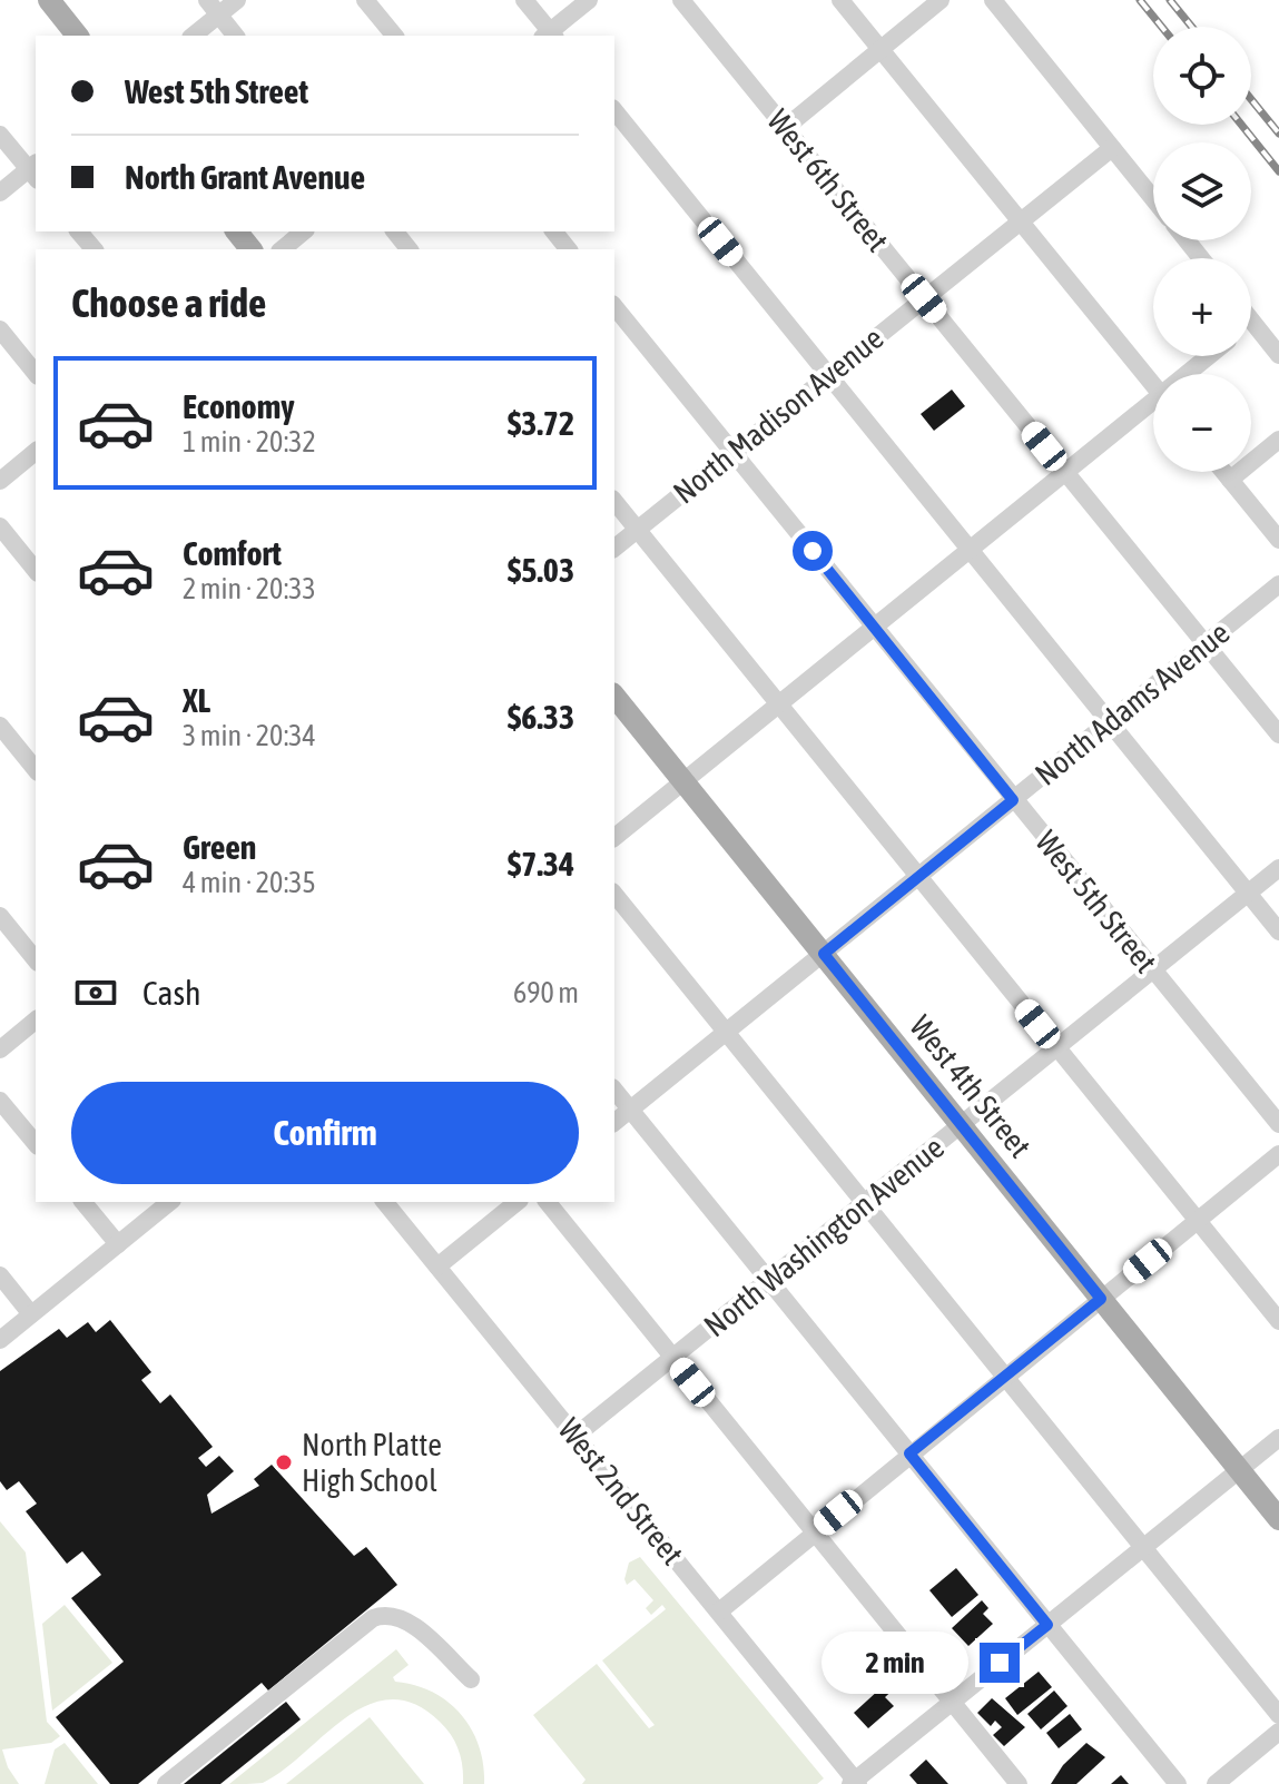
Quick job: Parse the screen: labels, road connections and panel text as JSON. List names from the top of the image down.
{
  "streets": {
    "main road": ["West 4th Street"],
    "street": [
      "West 6th Street",
      "North Madison Avenue",
      "North Adams Avenue",
      "West 5th Street",
      "North Washington Avenue",
      "West 2nd Street"
    ]
  },
  "crossings": [
    ["West 6th Street", "North Madison Avenue"],
    ["West 6th Street", "North Adams Avenue"],
    ["North Madison Avenue", "West 5th Street"],
    ["North Adams Avenue", "West 5th Street"],
    ["North Adams Avenue", "West 4th Street"],
    ["West 5th Street", "North Washington Avenue"],
    ["West 4th Street", "North Washington Avenue"],
    ["North Washington Avenue", "West 2nd Street"]
  ],
  "places": ["North Platte High School"],
  "page": {
    "map_buttons": ["+", "−"],
    "banner": ["West 5th Street", "North Grant Avenue"],
    "heading": "Choose a ride",
    "list": [
      {
        "name": "Economy",
        "note": "1 min · 20:32",
        "value": "$3.72"
      },
      {
        "name": "Comfort",
        "note": "2 min · 20:33",
        "value": "$5.03"
      },
      {
        "name": "XL",
        "note": "3 min · 20:34",
        "value": "$6.33"
      },
      {
        "name": "Green",
        "note": "4 min · 20:35",
        "value": "$7.34"
      }
    ],
    "pay": ["Cash", "690 m"],
    "buttons": "Confirm",
    "bubble": "2 min"
  }
}
